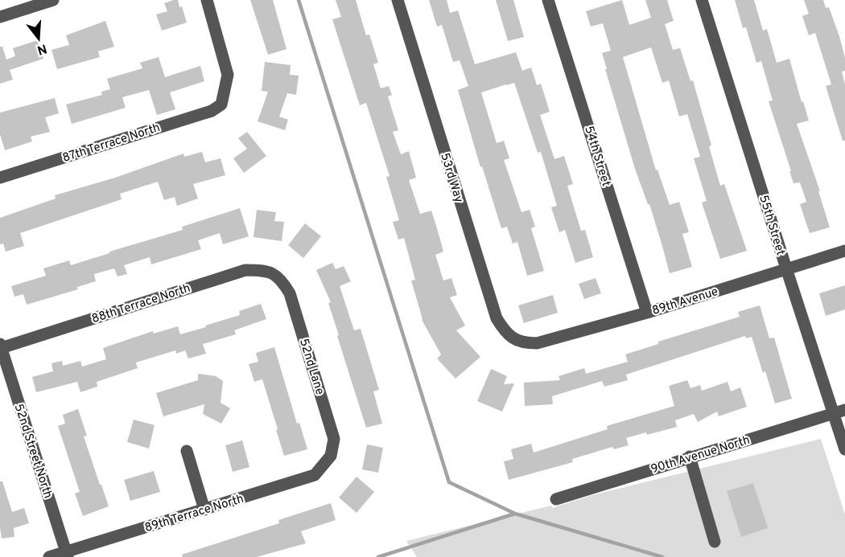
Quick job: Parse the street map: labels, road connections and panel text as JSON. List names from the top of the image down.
{
  "streets": {
    "street": [
      "87th Terrace North",
      "54th Street",
      "53rd Way",
      "55th Street",
      "89th Avenue",
      "88th Terrace North",
      "52nd Lane",
      "52nd Street North",
      "90th Avenue North",
      "89th Terrace North"
    ]
  },
  "crossings": [
    ["54th Street", "89th Avenue"],
    ["53rd Way", "89th Avenue"],
    ["55th Street", "89th Avenue"],
    ["55th Street", "90th Avenue North"],
    ["88th Terrace North", "52nd Lane"],
    ["88th Terrace North", "52nd Street North"],
    ["52nd Lane", "89th Terrace North"],
    ["52nd Street North", "89th Terrace North"]
  ],
  "north": "bottom"
}
